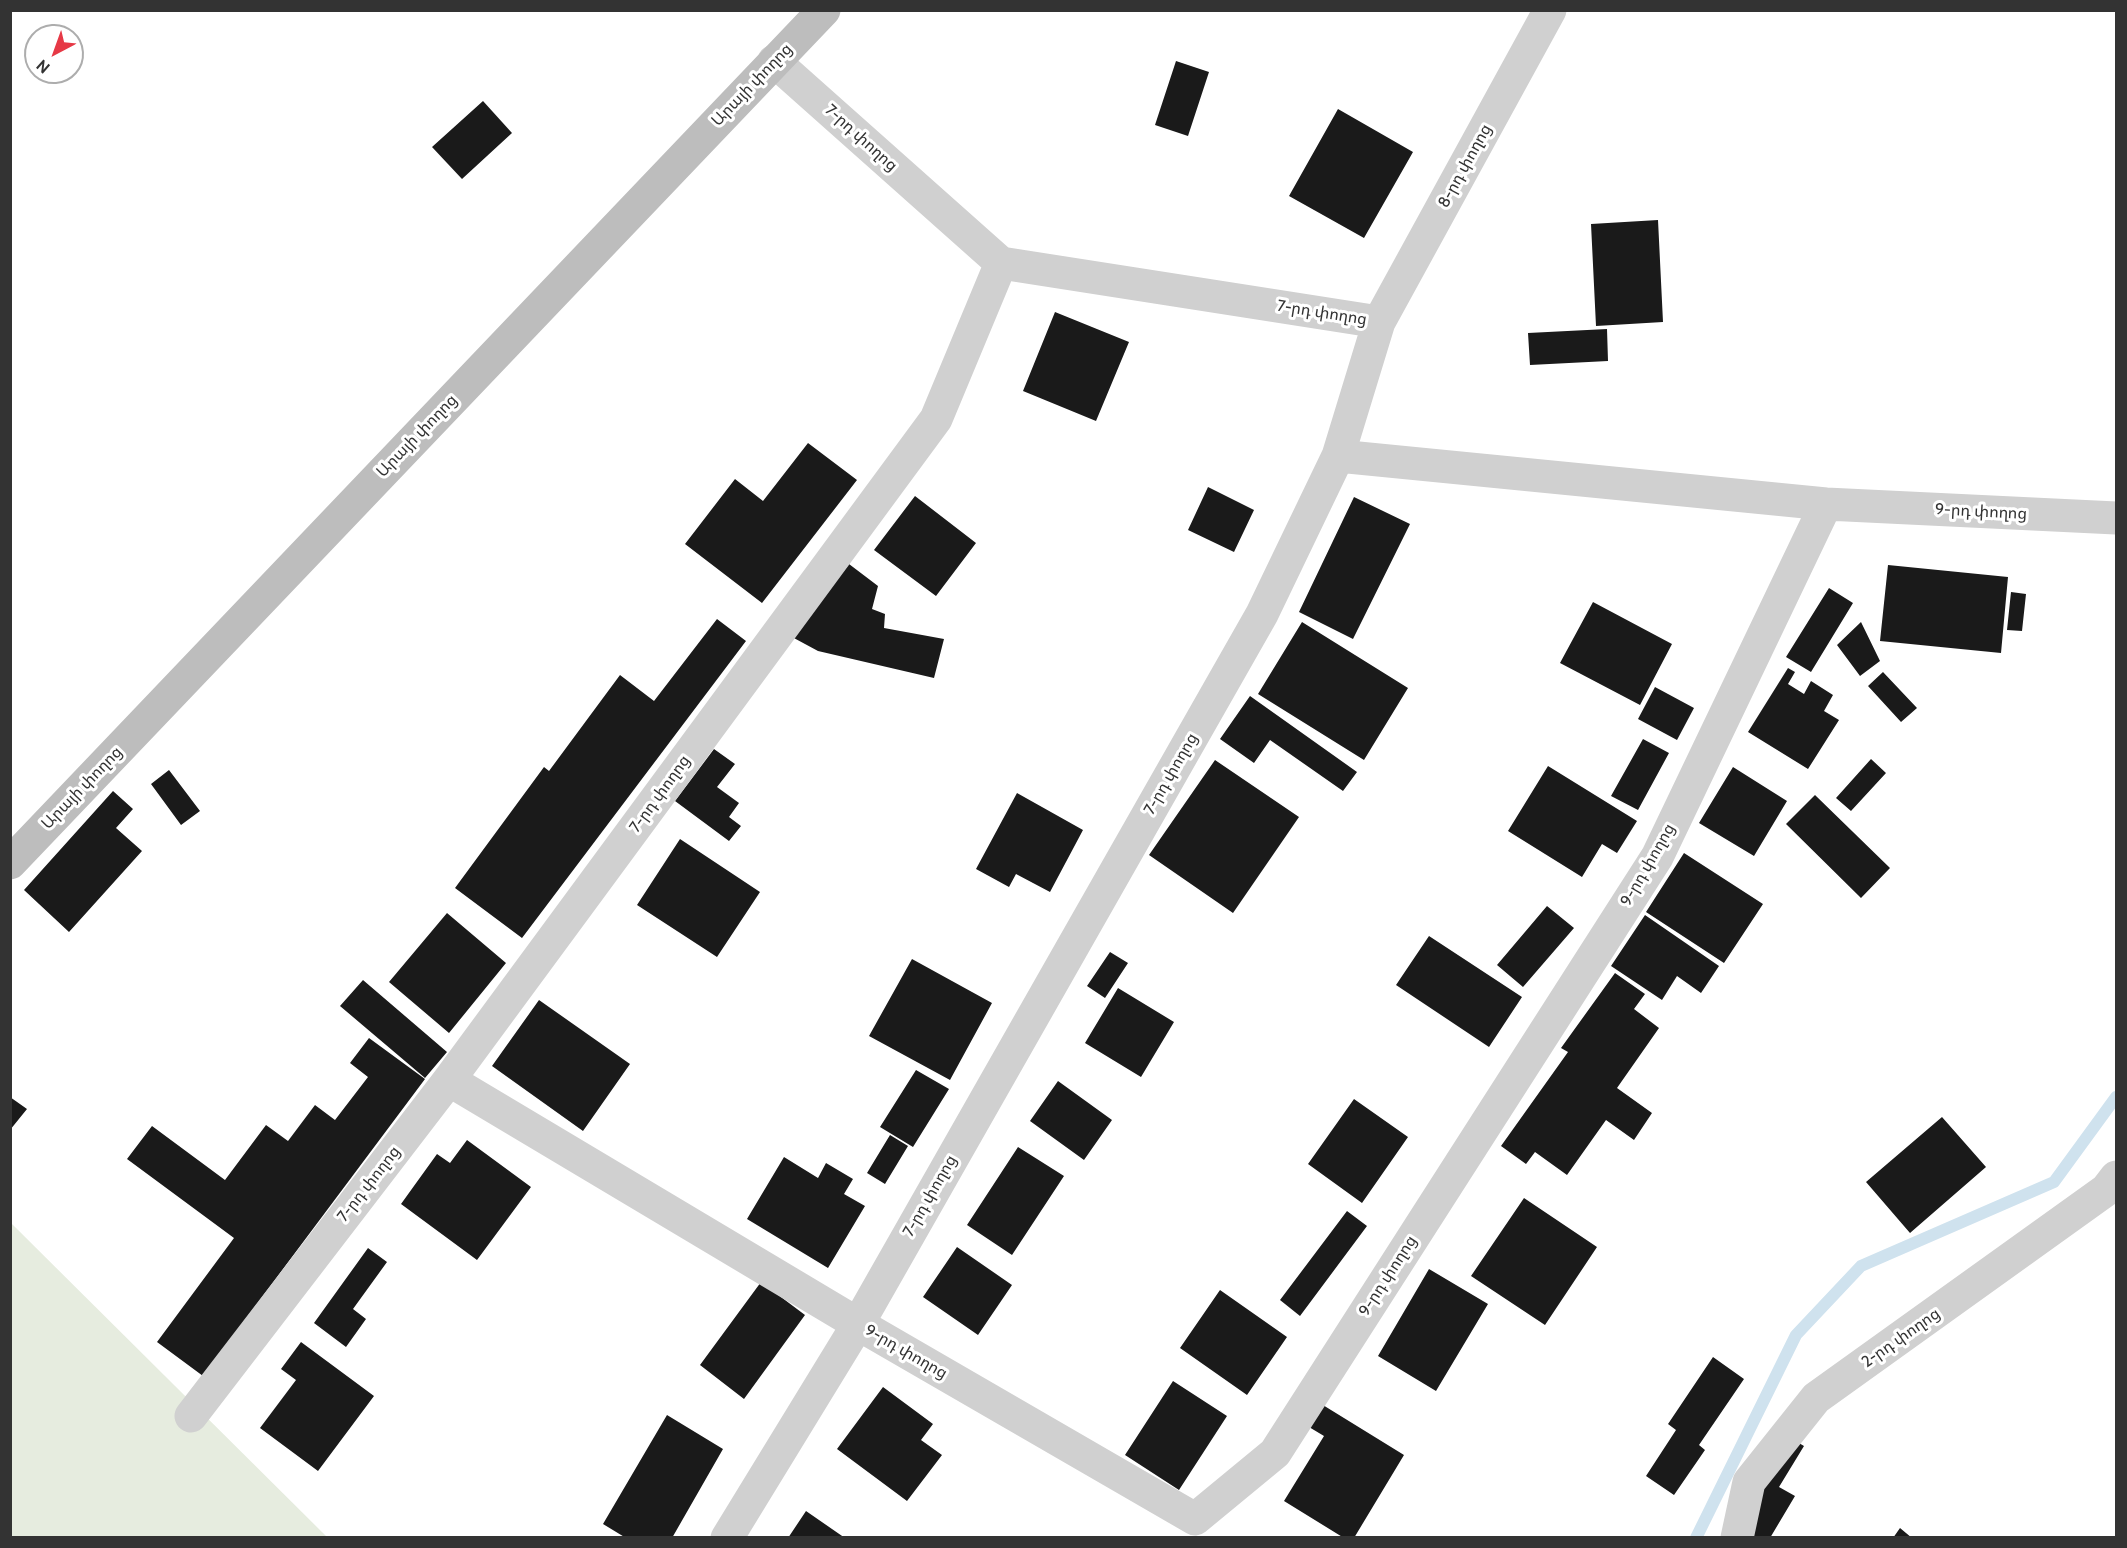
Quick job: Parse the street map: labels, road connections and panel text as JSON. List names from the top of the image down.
{
  "streets": {
    "main road": ["Արայի փողոց"],
    "street": [
      "7-րդ փողոց",
      "8-րդ փողոց",
      "9-րդ փողոց",
      "2-րդ փողոց"
    ]
  },
  "crossings": [
    ["Արայի փողոց", "7-րդ փողոց"],
    ["7-րդ փողոց", "8-րդ փողոց"],
    ["7-րդ փողոց", "9-րդ փողոց"]
  ],
  "north": "bottom left"
}
